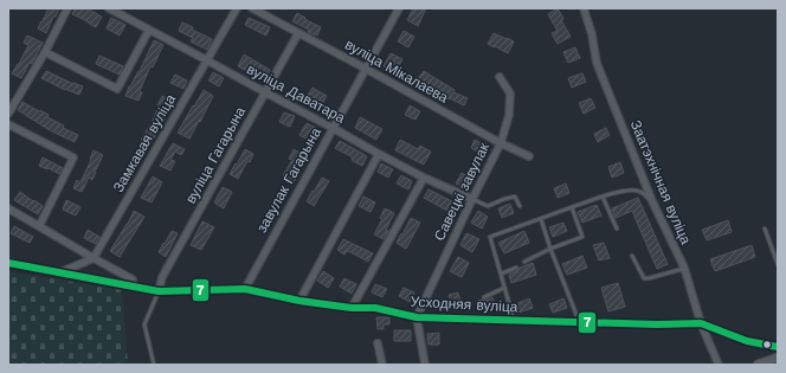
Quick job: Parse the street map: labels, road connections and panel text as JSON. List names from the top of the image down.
{
  "streets": {
    "street": [
      "вуліца Мікалаева",
      "вуліца Даватара",
      "Замкавая вуліца",
      "вуліца Гагарына",
      "завулак Гагарына",
      "Заатэхнічная вуліца",
      "Савецкі завулак",
      "Усходняя вуліца"
    ]
  },
  "crossings": [
    ["вуліца Мікалаева", "вуліца Гагарына"],
    ["вуліца Мікалаева", "завулак Гагарына"],
    ["вуліца Мікалаева", "Савецкі завулак"],
    ["вуліца Даватара", "Замкавая вуліца"],
    ["вуліца Даватара", "вуліца Гагарына"],
    ["вуліца Даватара", "завулак Гагарына"],
    ["вуліца Даватара", "Савецкі завулак"],
    ["вуліца Гагарына", "Усходняя вуліца"],
    ["завулак Гагарына", "Усходняя вуліца"],
    ["Заатэхнічная вуліца", "Усходняя вуліца"],
    ["Савецкі завулак", "Усходняя вуліца"]
  ],
  "lines": ["transit line 7"]
}
